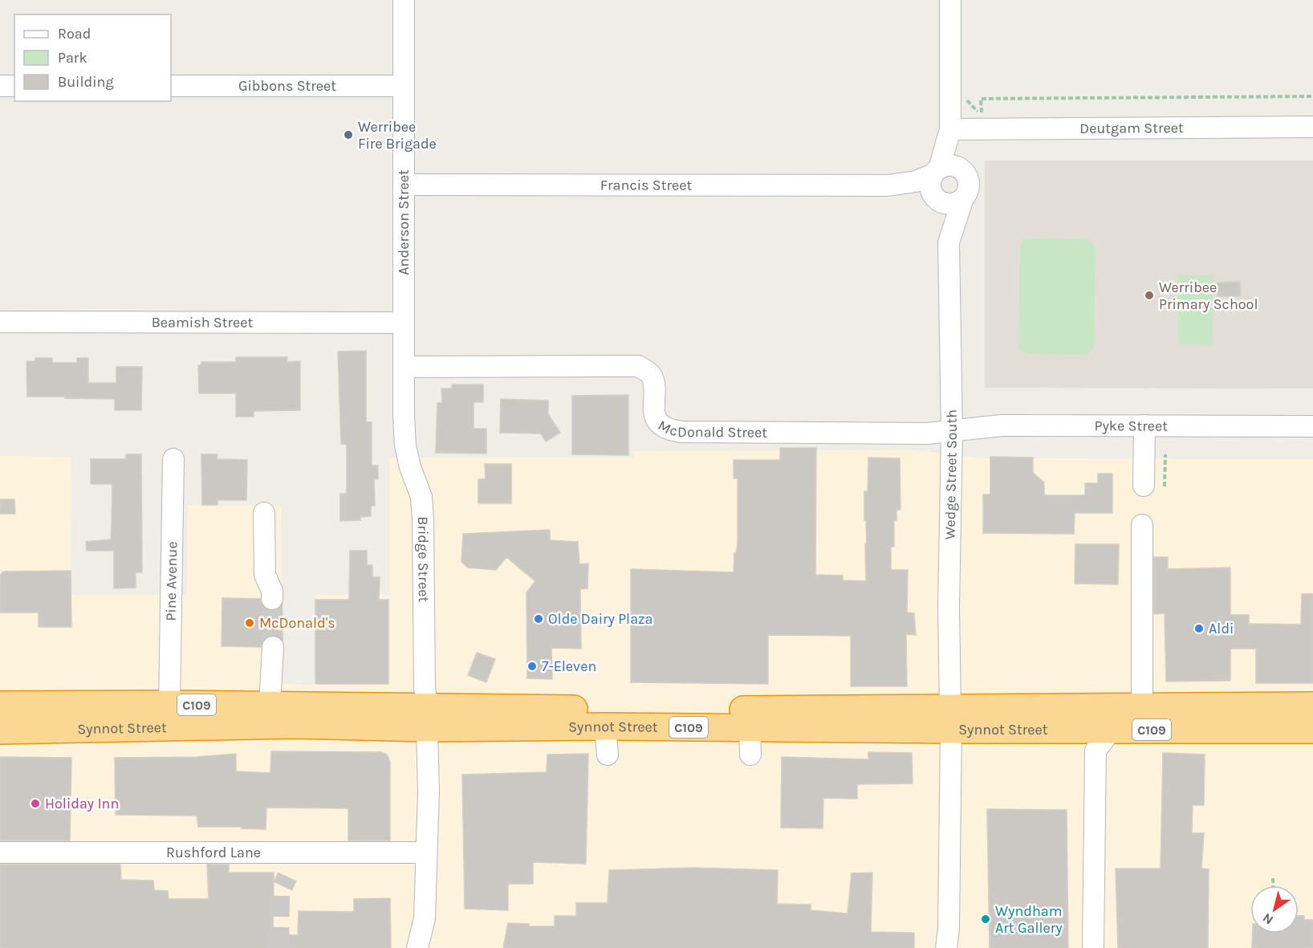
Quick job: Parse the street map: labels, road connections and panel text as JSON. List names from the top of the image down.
{
  "streets": {
    "highway": ["C109", "Synnot Street"],
    "street": [
      "Gibbons Street",
      "Deutgam Street",
      "Francis Street",
      "Anderson Street",
      "Beamish Street",
      "McDonald Street",
      "Pyke Street",
      "Wedge Street South",
      "Bridge Street",
      "Pine Avenue",
      "Rushford Lane"
    ]
  },
  "crossings": [
    ["Gibbons Street", "Anderson Street"],
    ["Francis Street", "Anderson Street"],
    ["Francis Street", "Wedge Street South"],
    ["Anderson Street", "Beamish Street"],
    ["Anderson Street", "McDonald Street"],
    ["Anderson Street", "Bridge Street"],
    ["McDonald Street", "Pyke Street"],
    ["McDonald Street", "Wedge Street South"],
    ["Pyke Street", "Wedge Street South"],
    ["Wedge Street South", "Synnot Street"],
    ["Bridge Street", "Synnot Street"],
    ["Bridge Street", "Rushford Lane"],
    ["Pine Avenue", "Synnot Street"]
  ],
  "places": [
    "Werribee Fire Brigade",
    "Werribee Primary School",
    "Olde Dairy Plaza",
    "McDonald's",
    "Aldi",
    "7-Eleven",
    "Holiday Inn",
    "Wyndham Art Gallery"
  ],
  "legend": ["Road", "Park", "Building"],
  "north": "bottom left"
}
